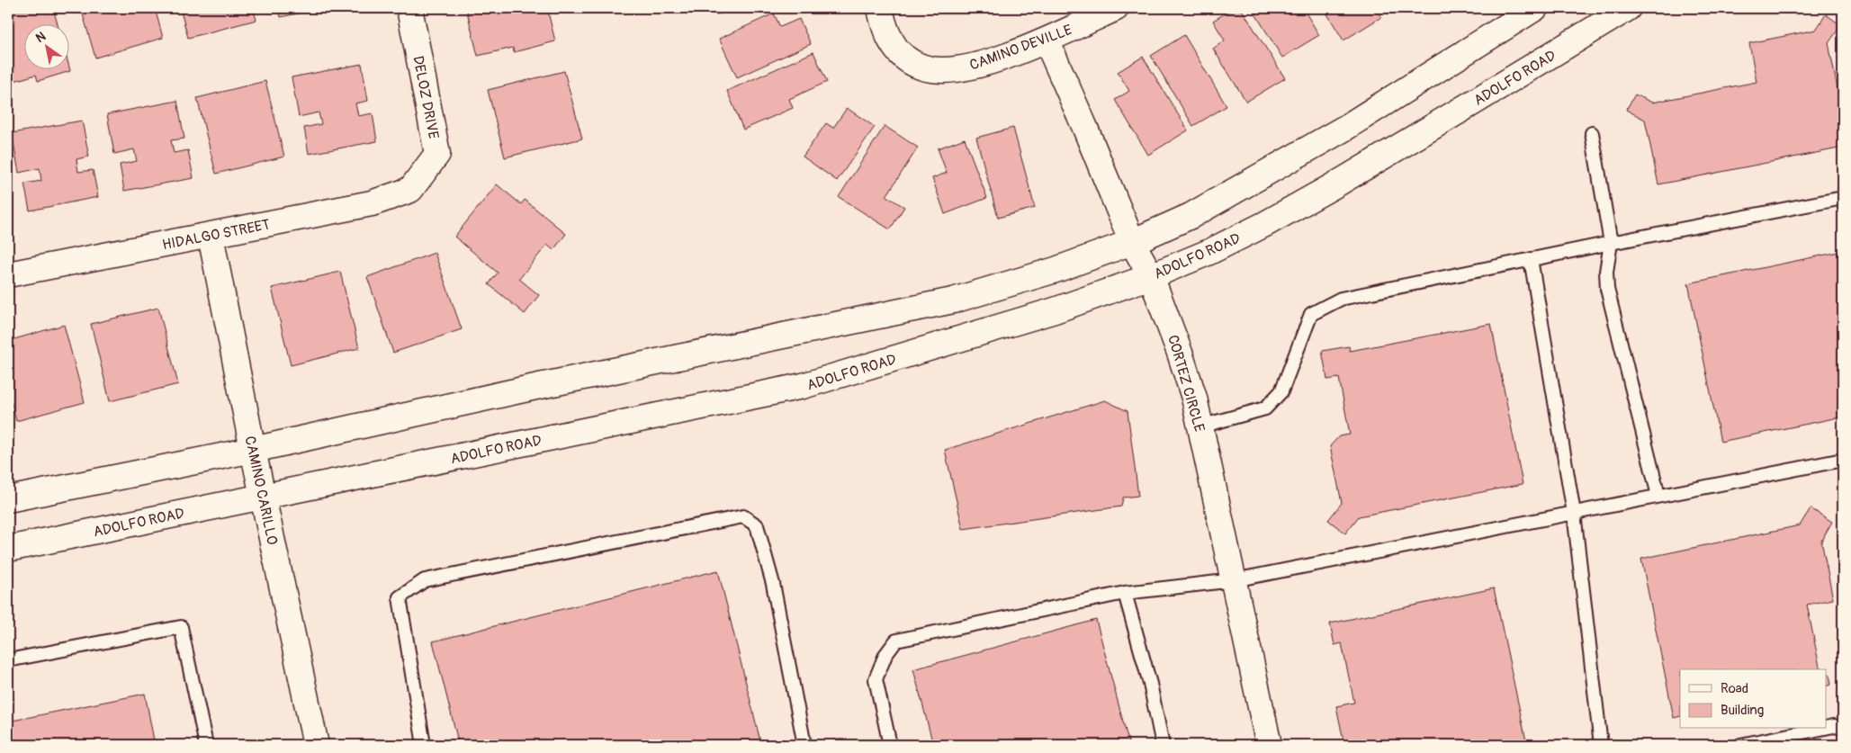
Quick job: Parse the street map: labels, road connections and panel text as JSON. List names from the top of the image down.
{
  "streets": {
    "street": [
      "CAMINO DEVILLE",
      "ADOLFO ROAD",
      "DELOZ DRIVE",
      "HIDALGO STREET",
      "CORTEZ CIRCLE",
      "CAMINO CARILLO"
    ]
  },
  "crossings": [
    ["CAMINO DEVILLE", "CORTEZ CIRCLE"],
    ["ADOLFO ROAD", "CORTEZ CIRCLE"],
    ["ADOLFO ROAD", "CAMINO CARILLO"],
    ["DELOZ DRIVE", "HIDALGO STREET"],
    ["HIDALGO STREET", "CAMINO CARILLO"]
  ],
  "legend": ["Road", "Building"],
  "north": "top left"
}
